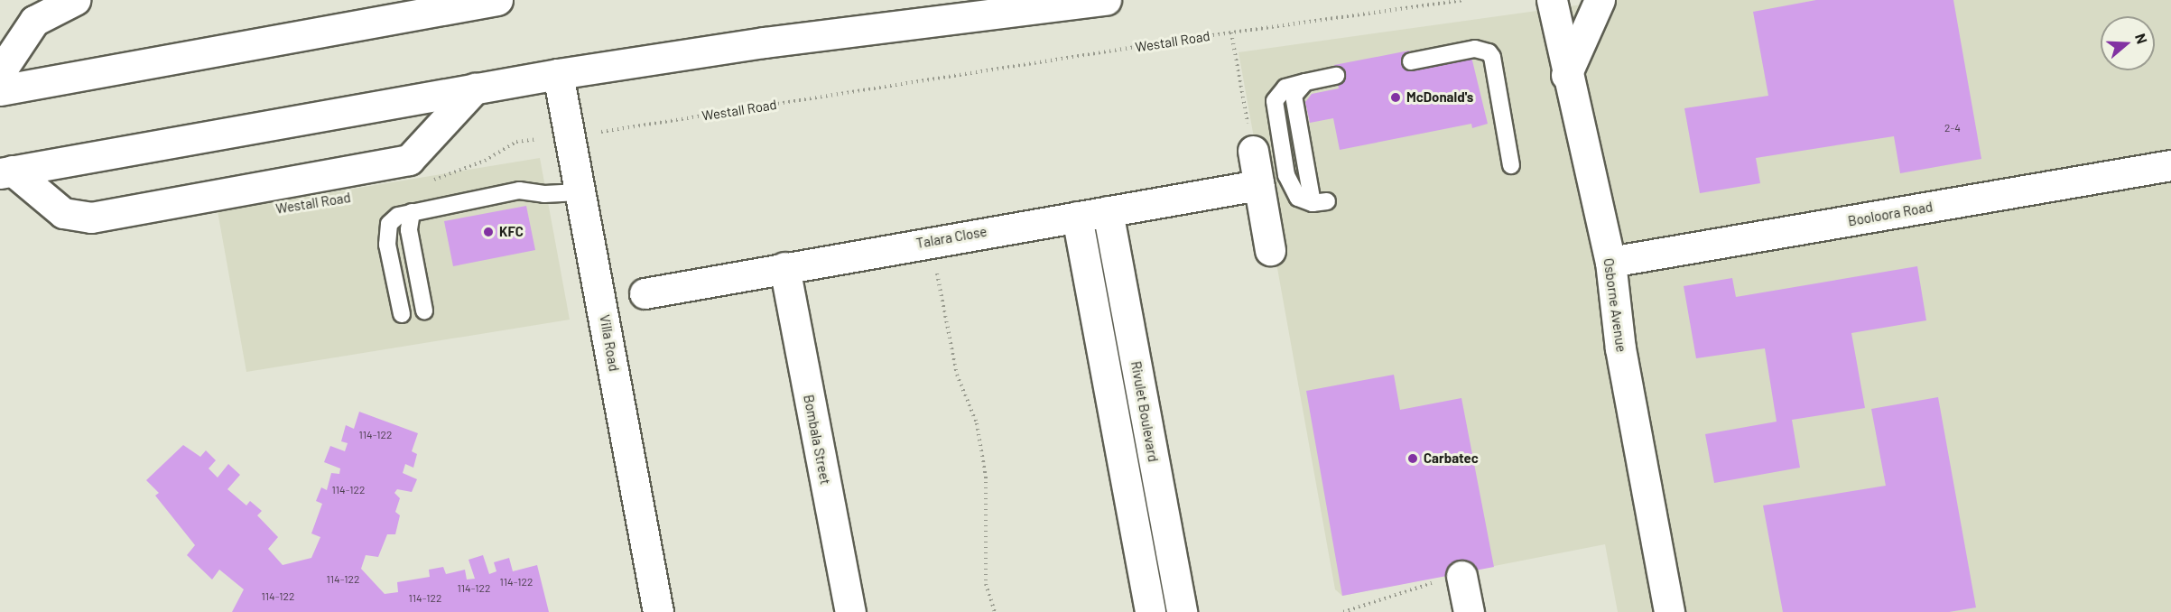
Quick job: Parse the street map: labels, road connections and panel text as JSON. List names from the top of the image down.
{
  "streets": {
    "street": [
      "Westall Road",
      "Booloora Road",
      "Talara Close",
      "Osborne Avenue",
      "Villa Road",
      "Rivulet Boulevard",
      "Bombala Street"
    ]
  },
  "crossings": [
    ["Westall Road", "Villa Road"],
    ["Booloora Road", "Osborne Avenue"],
    ["Talara Close", "Rivulet Boulevard"],
    ["Talara Close", "Bombala Street"]
  ],
  "places": ["McDonald's", "KFC", "Carbatec"],
  "house_numbers": [
    "2-4",
    "114-122",
    "114-122",
    "114-122",
    "114-122",
    "114-122",
    "114-122",
    "114-122"
  ],
  "north": "right"
}
